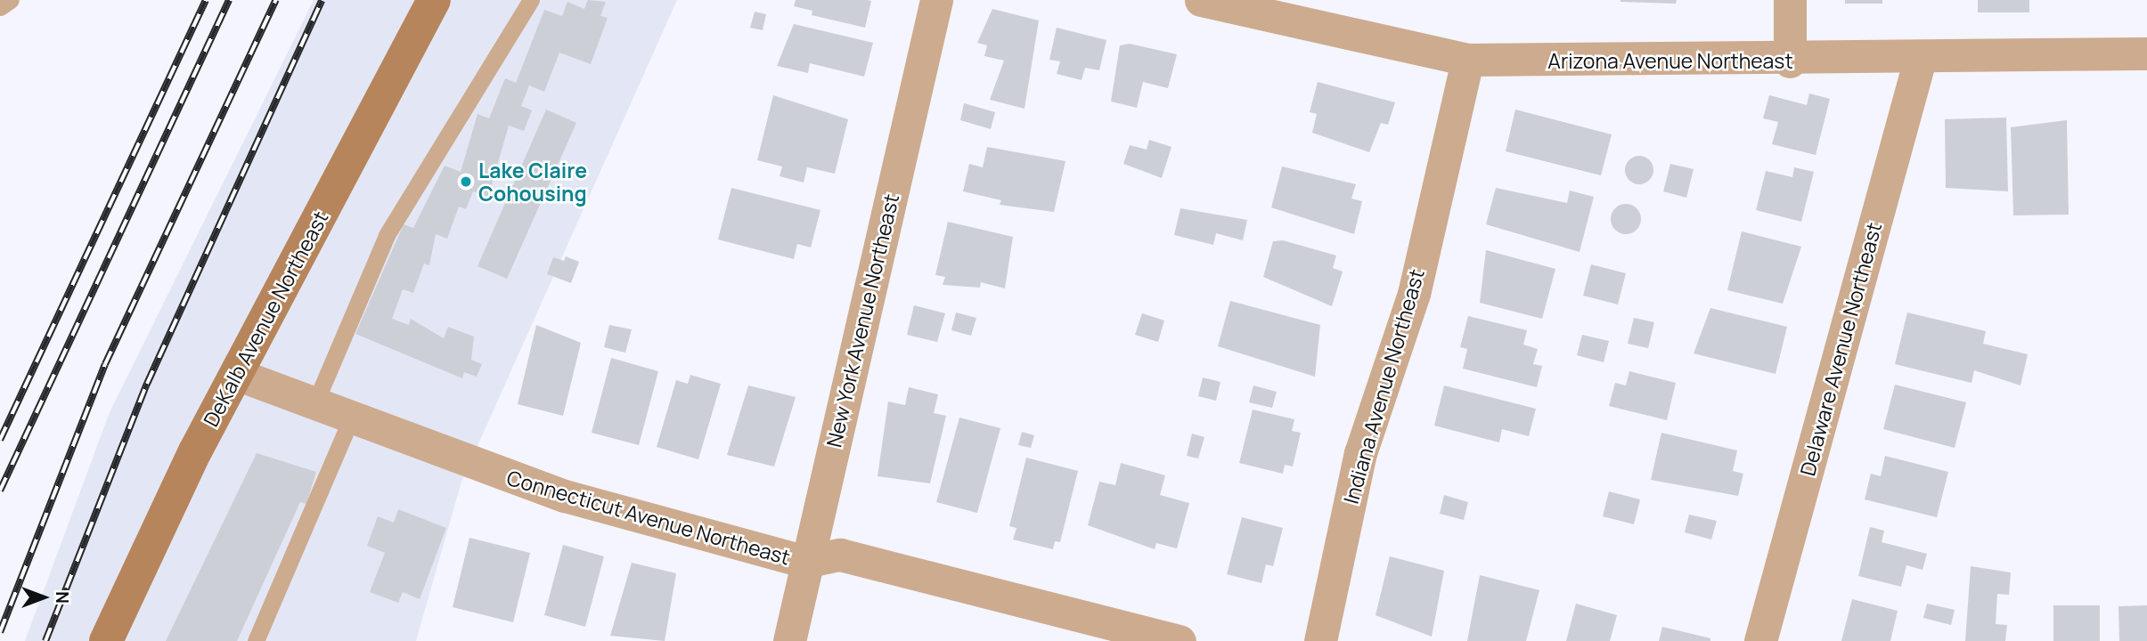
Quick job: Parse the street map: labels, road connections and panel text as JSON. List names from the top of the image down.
{
  "streets": {
    "main road": ["DeKalb Avenue Northeast"],
    "street": [
      "Arizona Avenue Northeast",
      "New York Avenue Northeast",
      "Delaware Avenue Northeast",
      "Indiana Avenue Northeast",
      "Connecticut Avenue Northeast"
    ]
  },
  "crossings": [
    ["Arizona Avenue Northeast", "Delaware Avenue Northeast"],
    ["Arizona Avenue Northeast", "Indiana Avenue Northeast"],
    ["DeKalb Avenue Northeast", "Connecticut Avenue Northeast"],
    ["New York Avenue Northeast", "Connecticut Avenue Northeast"]
  ],
  "places": ["Lake Claire Cohousing"],
  "north": "right"
}
